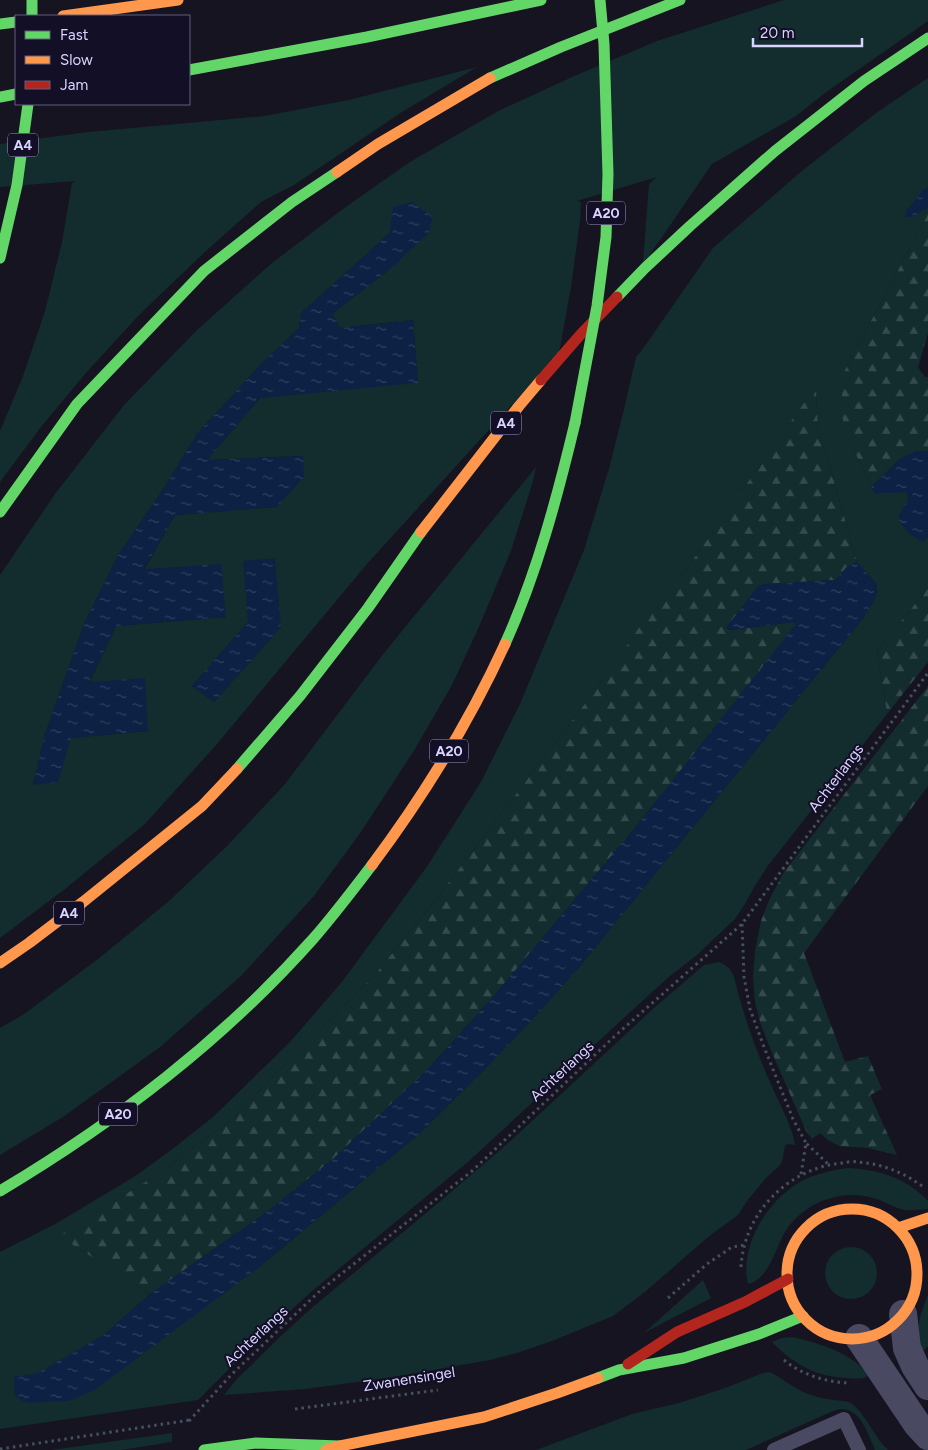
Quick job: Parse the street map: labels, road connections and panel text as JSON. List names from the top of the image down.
{
  "streets": {
    "main road": ["A4", "A20"],
    "path": ["Achterlangs", "Zwanensingel"]
  },
  "legend": ["Fast", "Slow", "Jam"],
  "scale_bar": "20 m"
}
